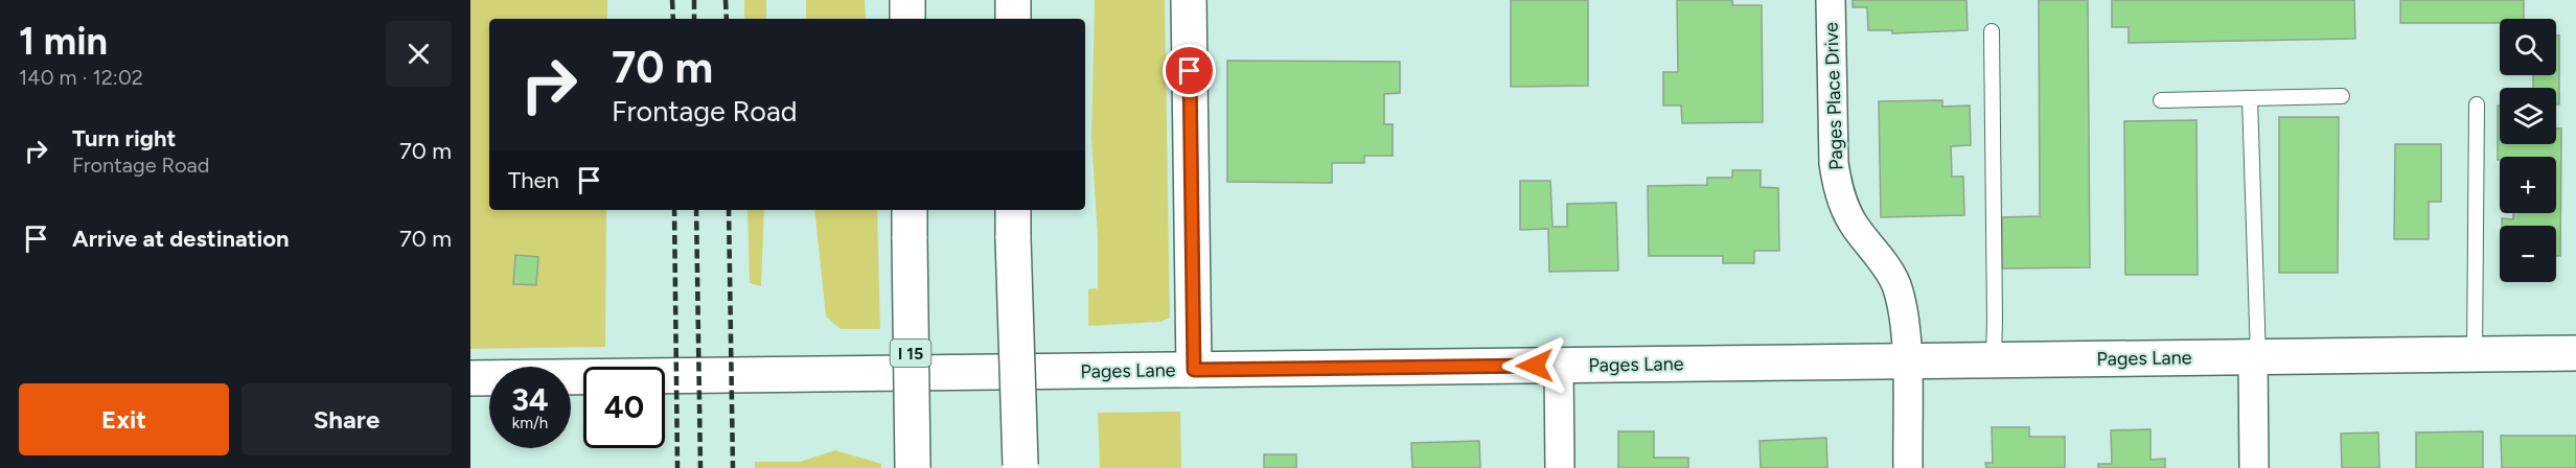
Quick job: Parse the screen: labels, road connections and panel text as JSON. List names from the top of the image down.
{
  "streets": {
    "main road": ["I 15", "Pages Lane"],
    "street": ["Pages Place Drive"]
  },
  "crossings": [
    ["Pages Place Drive", "Pages Lane"]
  ],
  "page": {
    "heading": ["1 min", "140 m · 12:02"],
    "map_buttons": ["+", "−"],
    "turn": ["70 m", "Frontage Road"],
    "list": [
      {
        "name": "Turn right",
        "note": "Frontage Road",
        "value": "70 m"
      },
      {
        "name": "Arrive at destination",
        "value": "70 m"
      }
    ],
    "then": "Then",
    "speed": "34 km/h",
    "limit": "40",
    "buttons": ["Exit", "Share"]
  }
}
